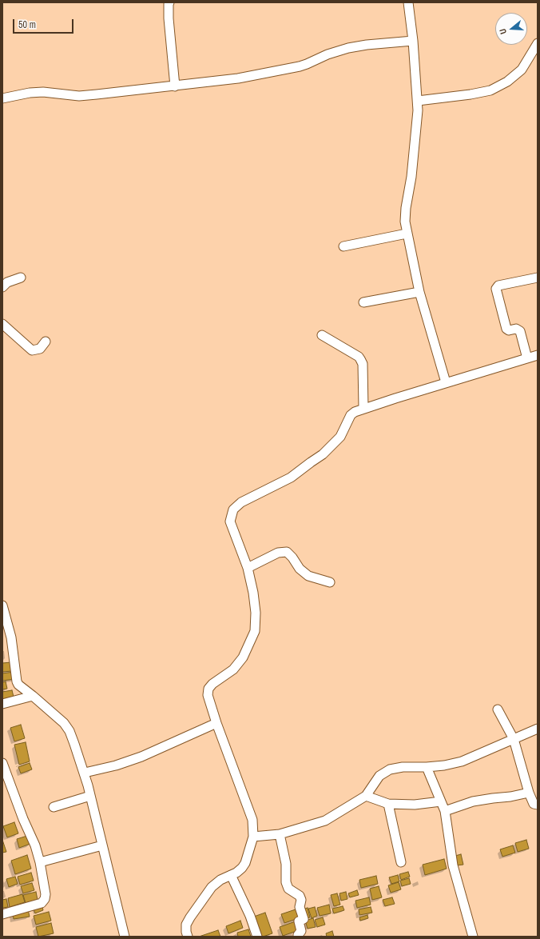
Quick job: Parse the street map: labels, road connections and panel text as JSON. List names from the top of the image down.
{
  "scale_bar": "50 m",
  "north": "left"
}
